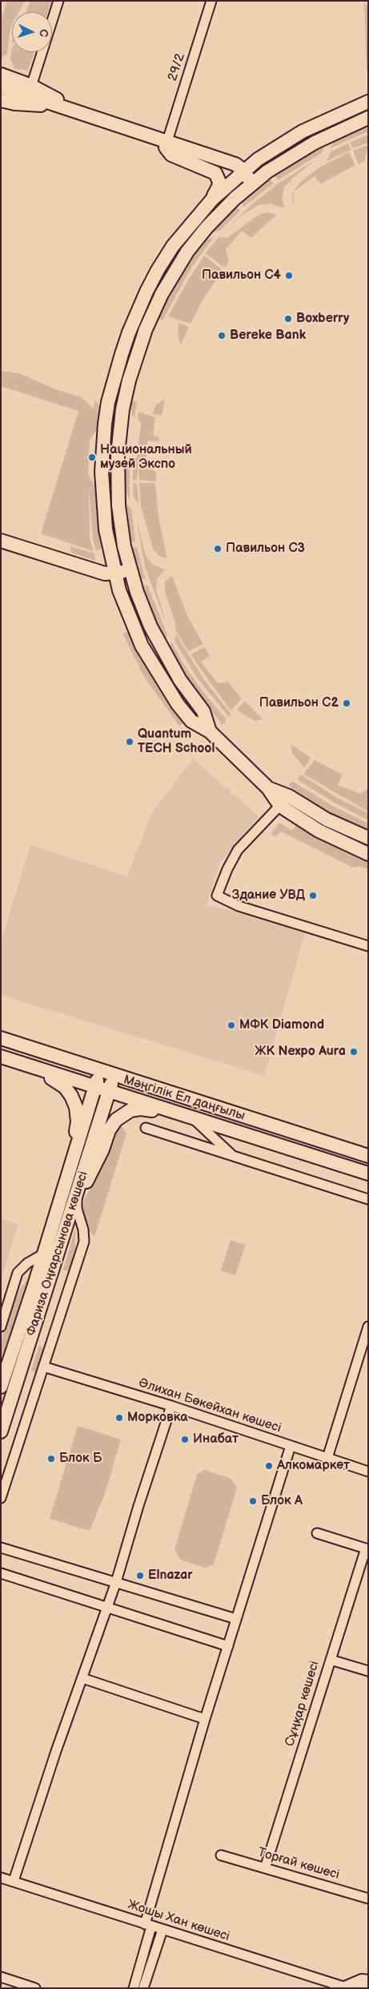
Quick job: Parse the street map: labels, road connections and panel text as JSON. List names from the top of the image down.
{
  "streets": {
    "street": [
      "29/2",
      "Мәңгілік Ел даңғылы",
      "Фариза Оңғарсынова көшесі",
      "Әлихан Бөкейхан көшесі",
      "Сұңқар көшесі",
      "Торғай көшесі",
      "Жошы Хан көшесі"
    ]
  },
  "crossings": [
    ["Мәңгілік Ел даңғылы", "Фариза Оңғарсынова көшесі"],
    ["Сұңқар көшесі", "Торғай көшесі"]
  ],
  "places": [
    "Павильон С4",
    "Boxberry",
    "Bereke Bank",
    "Национальный музей Экспо",
    "Павильон С3",
    "Павильон С2",
    "Quantum TECH School",
    "Здание УВД",
    "МФК Diamond",
    "ЖК Nexpo Aura",
    "Морковка",
    "Инабат",
    "Блок Б",
    "Алкомаркет",
    "Блок А",
    "Elnazar"
  ],
  "north": "right"
}
